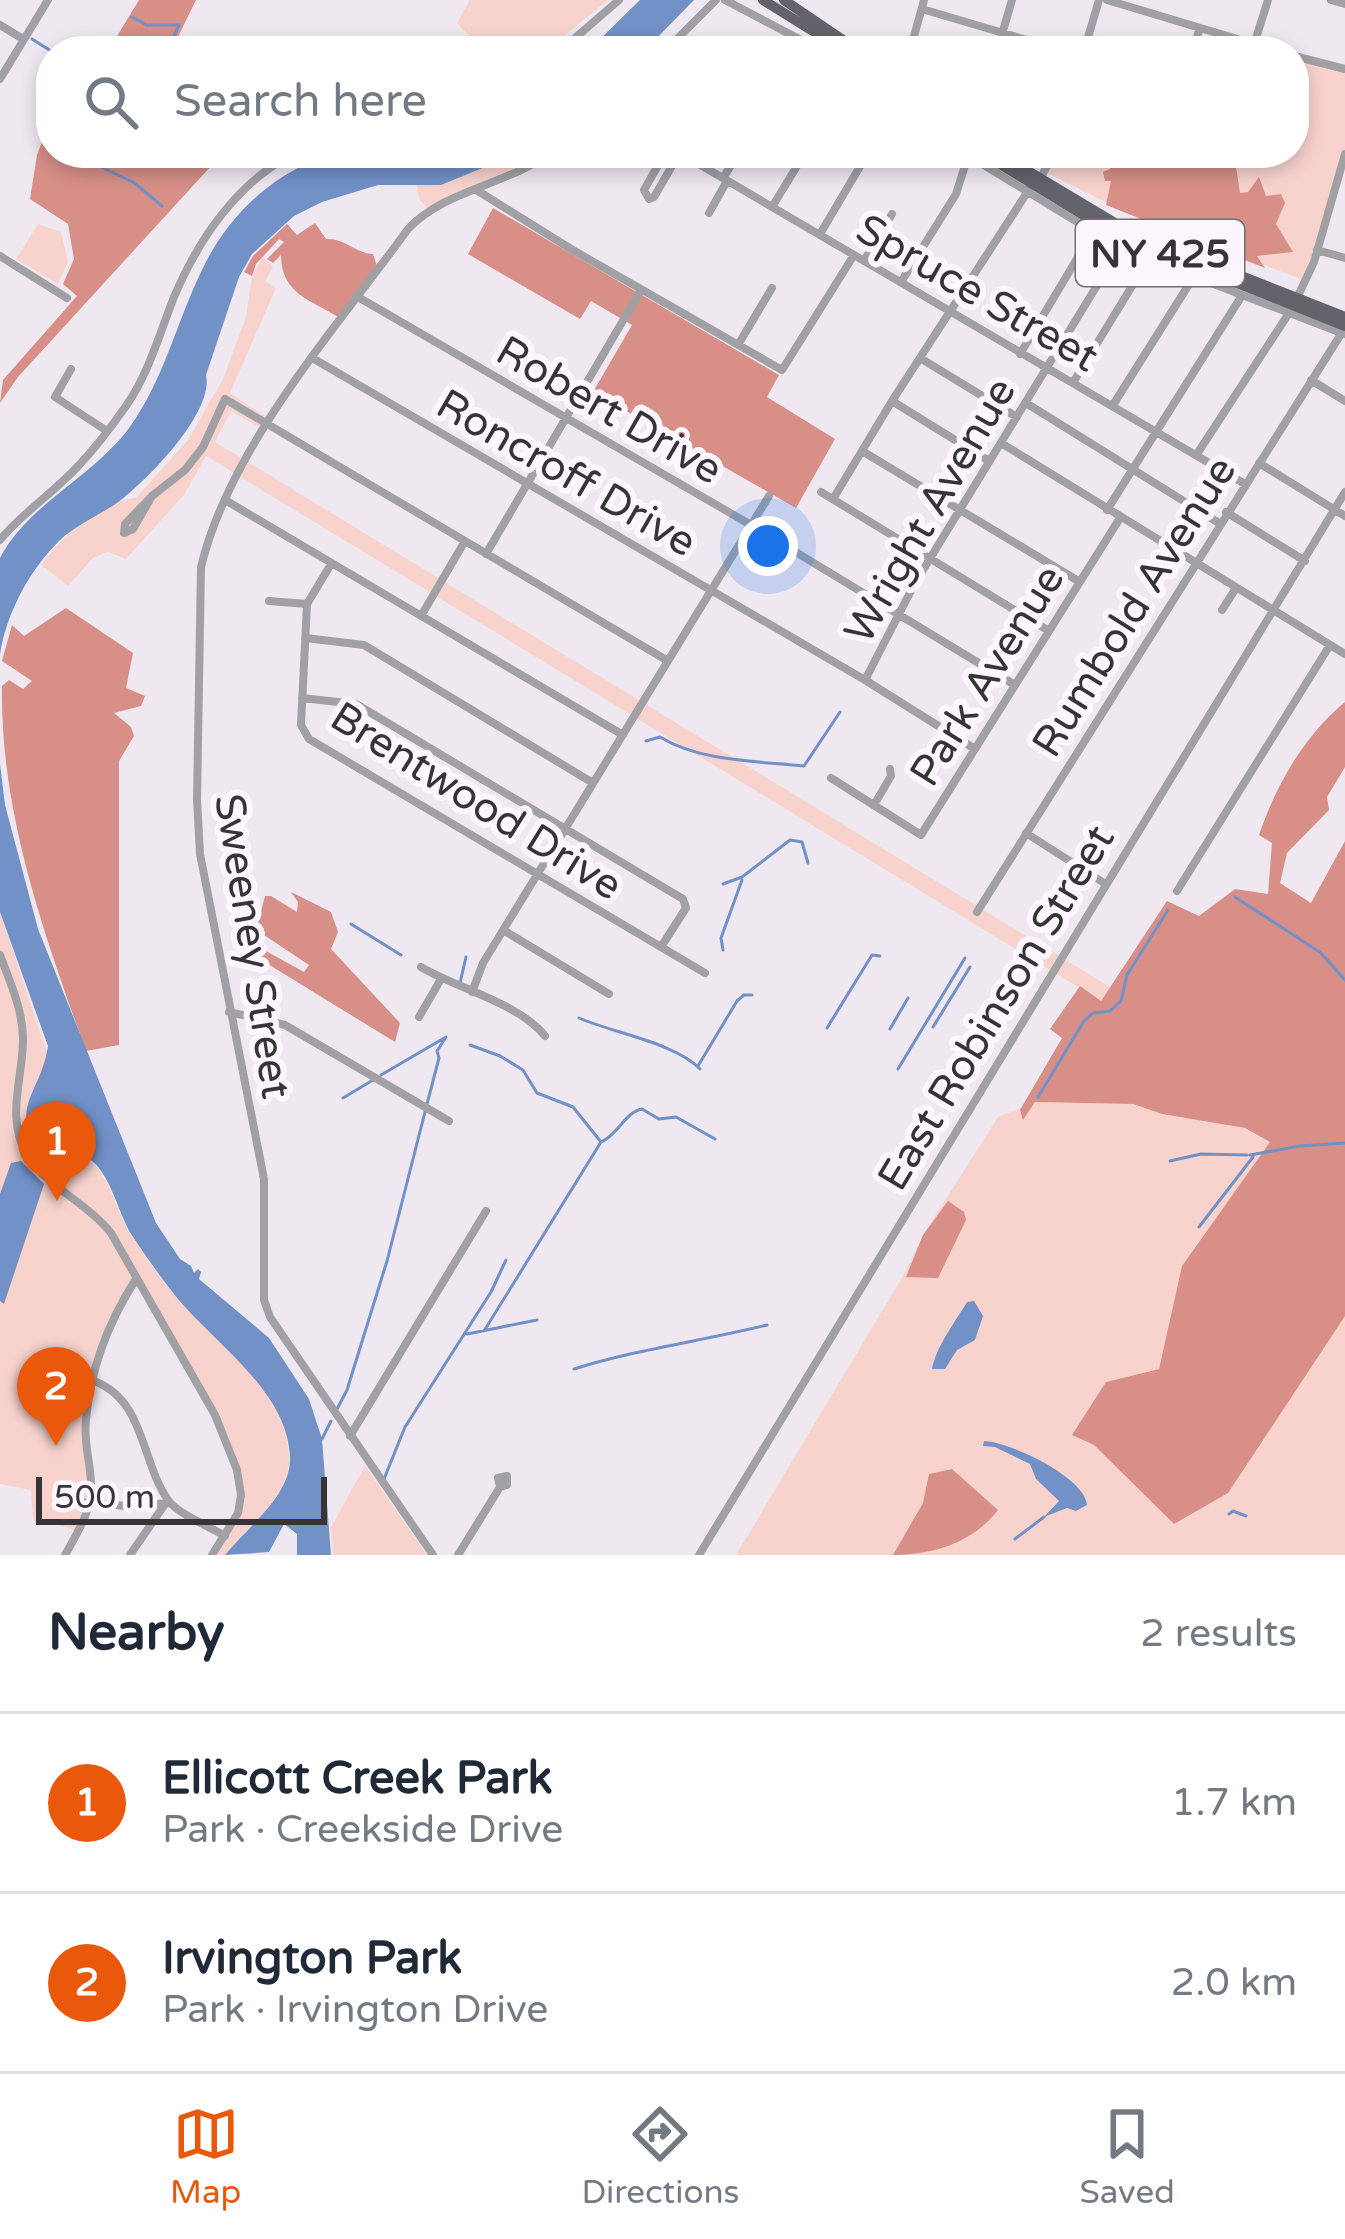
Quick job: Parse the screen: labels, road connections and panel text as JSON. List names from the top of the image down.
{
  "streets": {
    "main road": ["NY 425"],
    "street": [
      "Spruce Street",
      "Robert Drive",
      "Roncroff Drive",
      "Wright Avenue",
      "Rumbold Avenue",
      "Park Avenue",
      "Brentwood Drive",
      "Sweeney Street",
      "East Robinson Street"
    ]
  },
  "crossings": [
    ["NY 425", "Rumbold Avenue"],
    ["Spruce Street", "Wright Avenue"],
    ["Spruce Street", "Rumbold Avenue"],
    ["Robert Drive", "Wright Avenue"],
    ["Robert Drive", "Park Avenue"],
    ["Robert Drive", "Sweeney Street"],
    ["Roncroff Drive", "Wright Avenue"],
    ["Roncroff Drive", "Park Avenue"],
    ["Roncroff Drive", "Sweeney Street"]
  ],
  "scale_bar": "500 m",
  "page": {
    "search": "Search here",
    "pins": ["1", "2"],
    "scale": "500 m",
    "heading": ["Nearby", "2 results"],
    "list": [
      {
        "mark": "1",
        "name": "Ellicott Creek Park",
        "note": "Park · Creekside Drive",
        "value": "1.7 km"
      },
      {
        "mark": "2",
        "name": "Irvington Park",
        "note": "Park · Irvington Drive",
        "value": "2.0 km"
      }
    ],
    "nav": ["Map", "Directions", "Saved"]
  }
}
